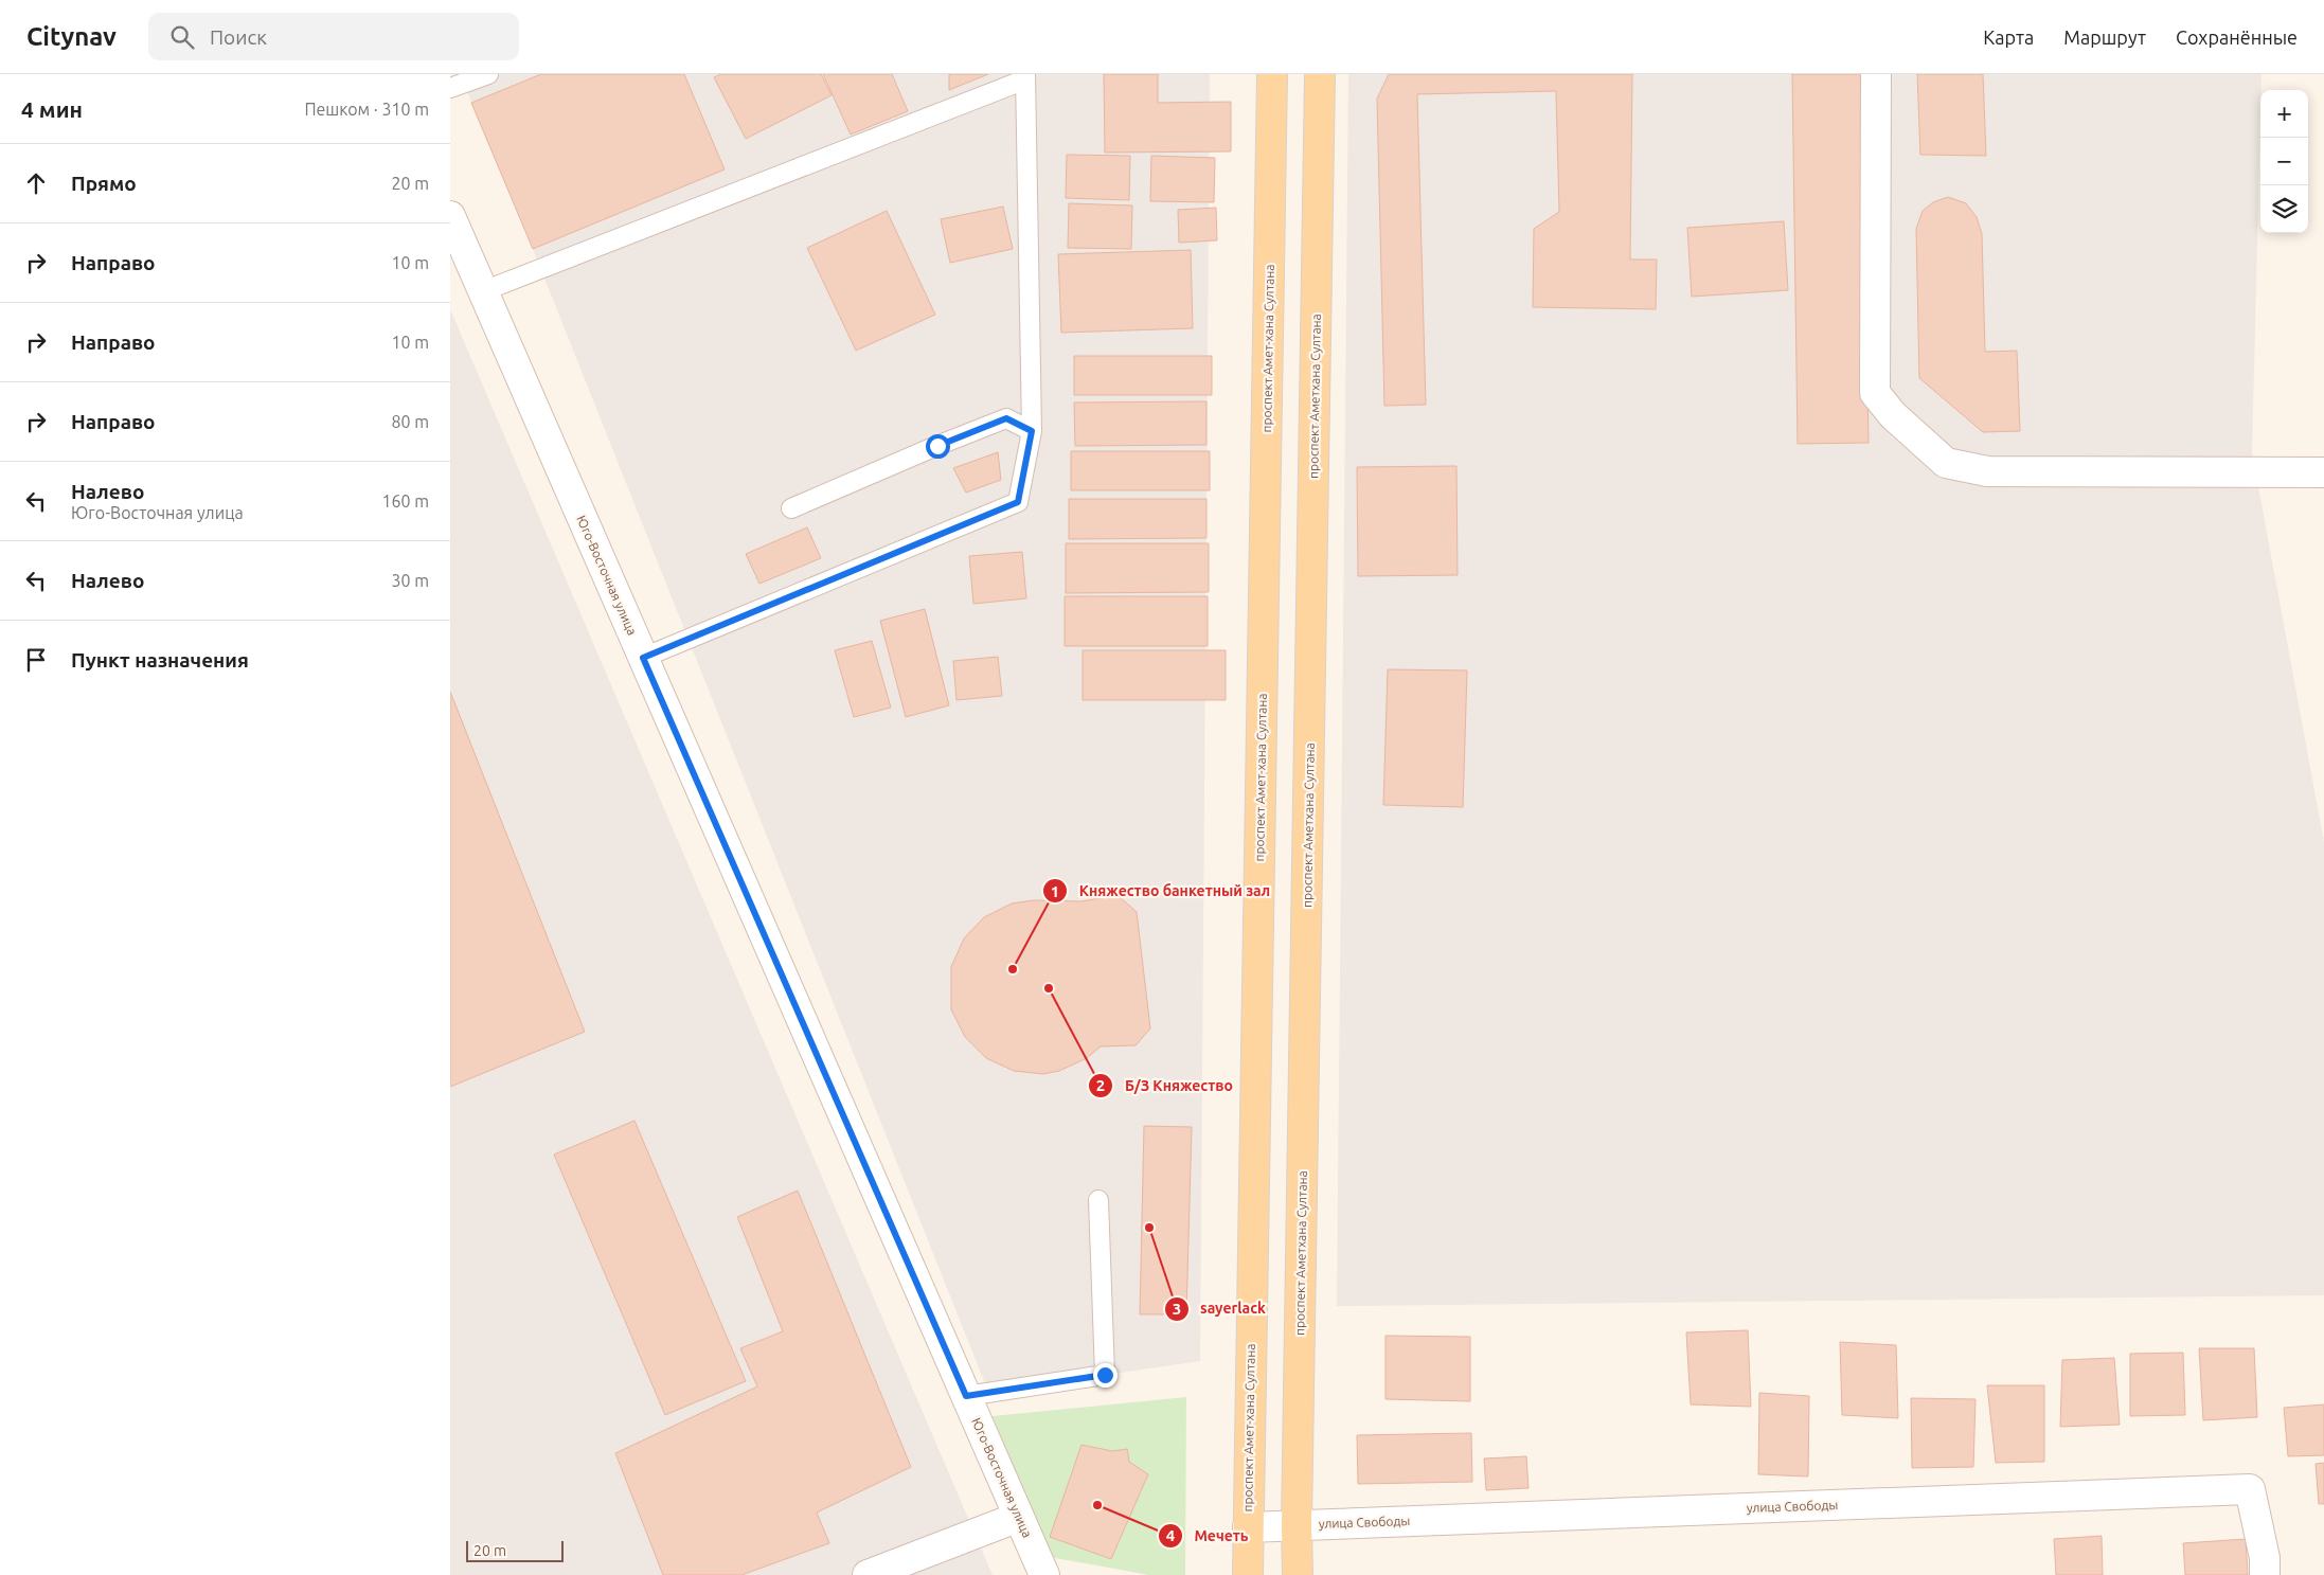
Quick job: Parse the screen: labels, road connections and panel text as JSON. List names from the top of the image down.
{
  "streets": {
    "main road": ["проспект Амет-хана Султана", "проспект Аметхана Султана"],
    "street": ["Юго-Восточная улица", "улица Свободы"]
  },
  "crossings": [
    ["проспект Амет-хана Султана", "улица Свободы"],
    ["проспект Аметхана Султана", "улица Свободы"]
  ],
  "places": [
    "Княжество банкетный зал",
    "Б/З Княжество",
    "sayerlack",
    "Мечеть"
  ],
  "scale_bar": "20 m",
  "page": {
    "header": "Citynav",
    "search": "Поиск",
    "nav": ["Карта", "Маршрут", "Сохранённые"],
    "heading": ["4 мин", "Пешком · 310 m"],
    "map_buttons": ["+", "−"],
    "list": [
      ["Прямо", "20 m"],
      ["Направо", "10 m"],
      ["Направо", "10 m"],
      ["Направо", "80 m"],
      ["Налево", "Юго-Восточная улица", "160 m"],
      ["Налево", "30 m"],
      "Пункт назначения"
    ],
    "scale": "20 m"
  }
}
